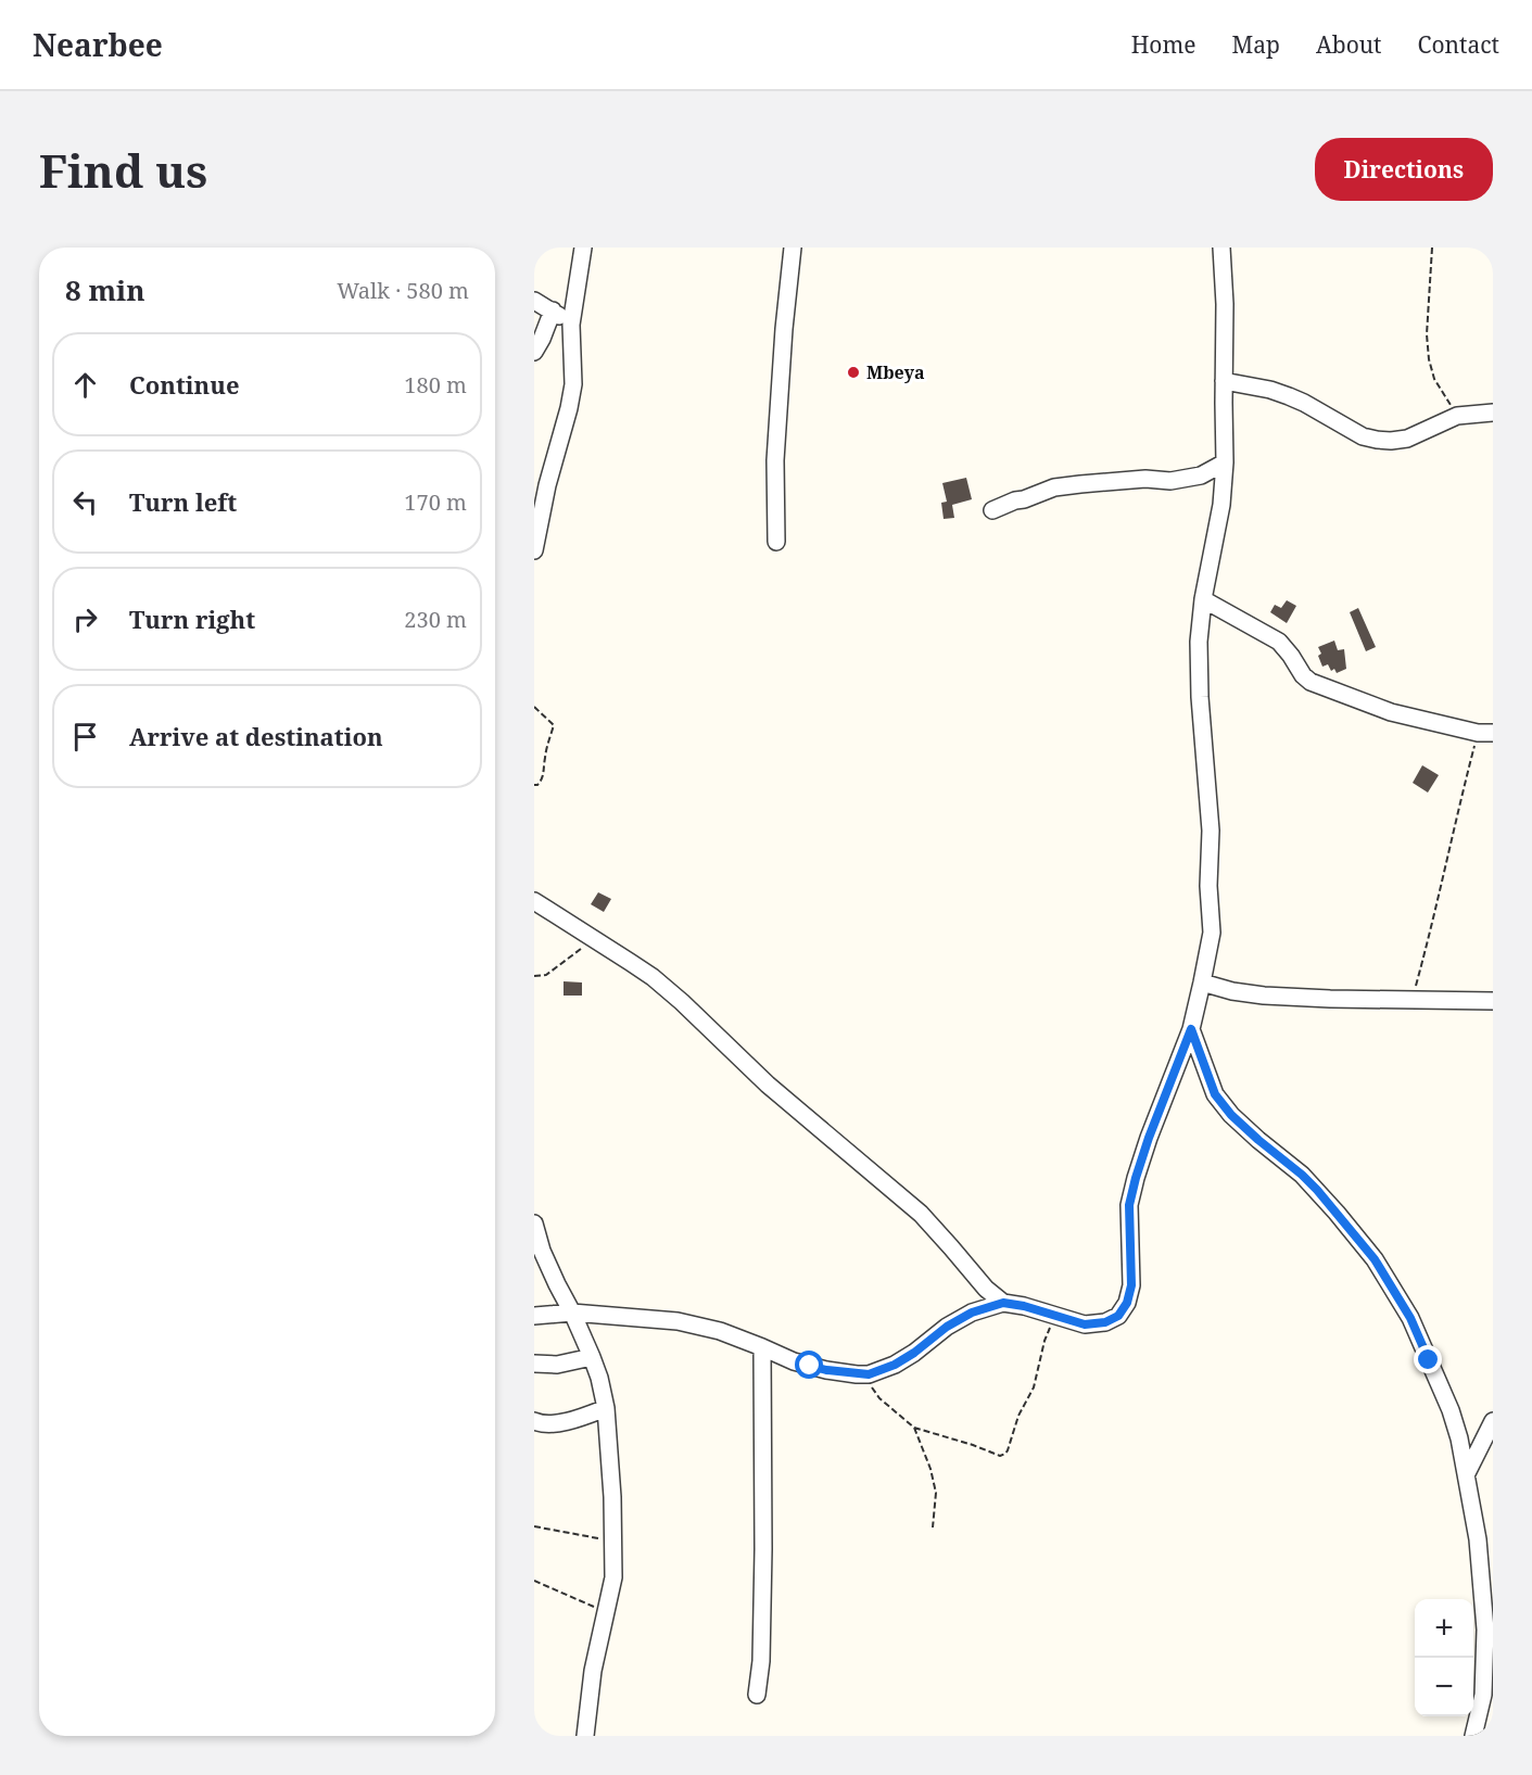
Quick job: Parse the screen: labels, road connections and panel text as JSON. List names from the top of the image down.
{
  "places": ["Mbeya"],
  "page": {
    "header": "Nearbee",
    "nav": [
      "Home",
      "Map",
      "About",
      "Contact"
    ],
    "buttons": "Directions",
    "title": "Find us",
    "heading": ["8 min", "Walk · 580 m"],
    "list": [
      ["Continue", "180 m"],
      ["Turn left", "170 m"],
      ["Turn right", "230 m"],
      "Arrive at destination"
    ],
    "map_buttons": ["+", "−"]
  }
}
